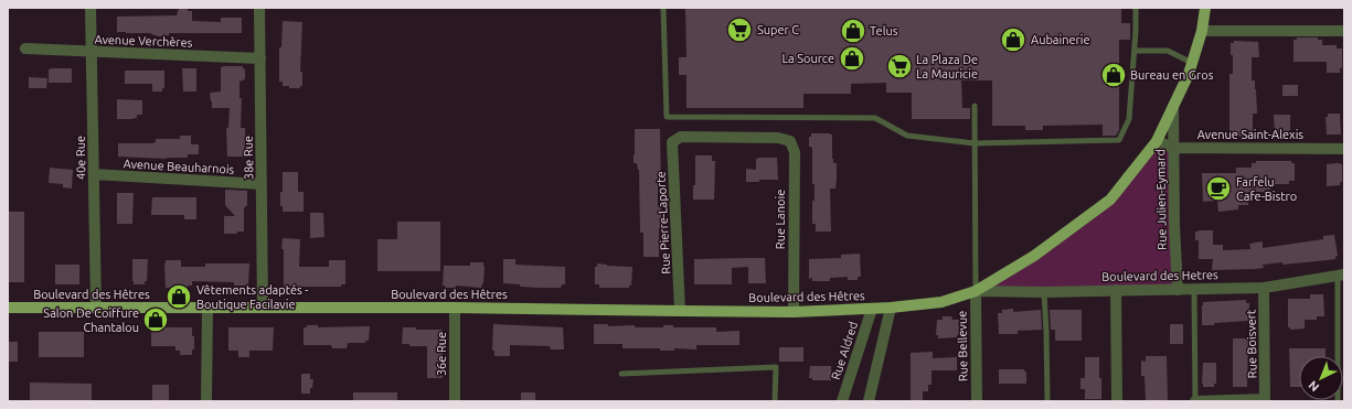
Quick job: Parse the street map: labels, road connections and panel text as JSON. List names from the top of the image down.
{
  "streets": {
    "main road": ["Boulevard des Hêtres"],
    "street": [
      "Avenue Verchères",
      "Avenue Saint-Alexis",
      "40e Rue",
      "38e Rue",
      "Avenue Beauharnois",
      "Rue Julien-Eymard",
      "Rue Lanoie",
      "Rue Pierre-Laporte",
      "Boulevard des Hetres",
      "Rue Boisvert",
      "Rue Bellevue",
      "Rue Aldred",
      "36e Rue"
    ]
  },
  "crossings": [
    ["Avenue Verchères", "40e Rue"],
    ["Avenue Verchères", "38e Rue"],
    ["Avenue Saint-Alexis", "Rue Julien-Eymard"],
    ["Avenue Saint-Alexis", "Boulevard des Hêtres"],
    ["40e Rue", "Avenue Beauharnois"],
    ["40e Rue", "Boulevard des Hêtres"],
    ["38e Rue", "Avenue Beauharnois"],
    ["38e Rue", "Boulevard des Hêtres"],
    ["Rue Julien-Eymard", "Boulevard des Hetres"],
    ["Rue Julien-Eymard", "Boulevard des Hêtres"],
    ["Rue Lanoie", "Rue Pierre-Laporte"],
    ["Rue Lanoie", "Boulevard des Hêtres"],
    ["Rue Pierre-Laporte", "Boulevard des Hêtres"],
    ["Boulevard des Hetres", "Boulevard des Hêtres"],
    ["Boulevard des Hetres", "Rue Boisvert"],
    ["Boulevard des Hetres", "Rue Bellevue"],
    ["Boulevard des Hêtres", "Rue Bellevue"],
    ["Boulevard des Hêtres", "Rue Aldred"],
    ["Boulevard des Hêtres", "36e Rue"]
  ],
  "places": {
    "supermarket": ["Super C", "La Plaza De La Mauricie"],
    "shop": [
      "Telus",
      "Aubainerie",
      "La Source",
      "Bureau en Gros",
      "Vêtements adaptés - Boutique Facilavie",
      "Salon De Coiffure Chantalou"
    ],
    "cafe": ["Farfelu Cafe-Bistro"]
  },
  "north": "bottom left"
}
